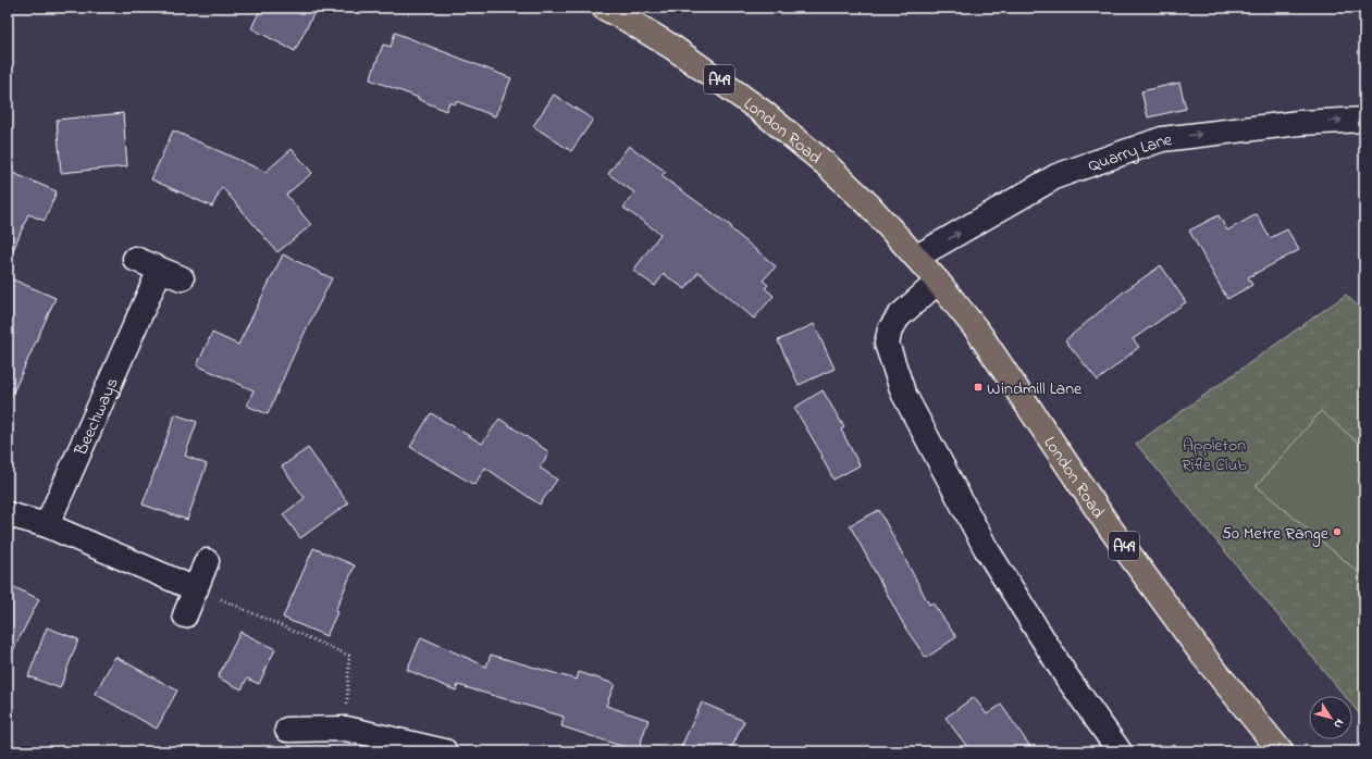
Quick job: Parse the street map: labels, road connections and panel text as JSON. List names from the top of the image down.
{
  "streets": {
    "highway": ["A49", "London Road"],
    "street": ["Quarry Lane", "Beechways"]
  },
  "crossings": [
    ["London Road", "Quarry Lane"]
  ],
  "one_way": ["Quarry Lane"],
  "parks": ["Appleton Rifle Club"],
  "places": {
    "transit": ["Windmill Lane"],
    "other": ["50 Metre Range"]
  },
  "north": "bottom right"
}
